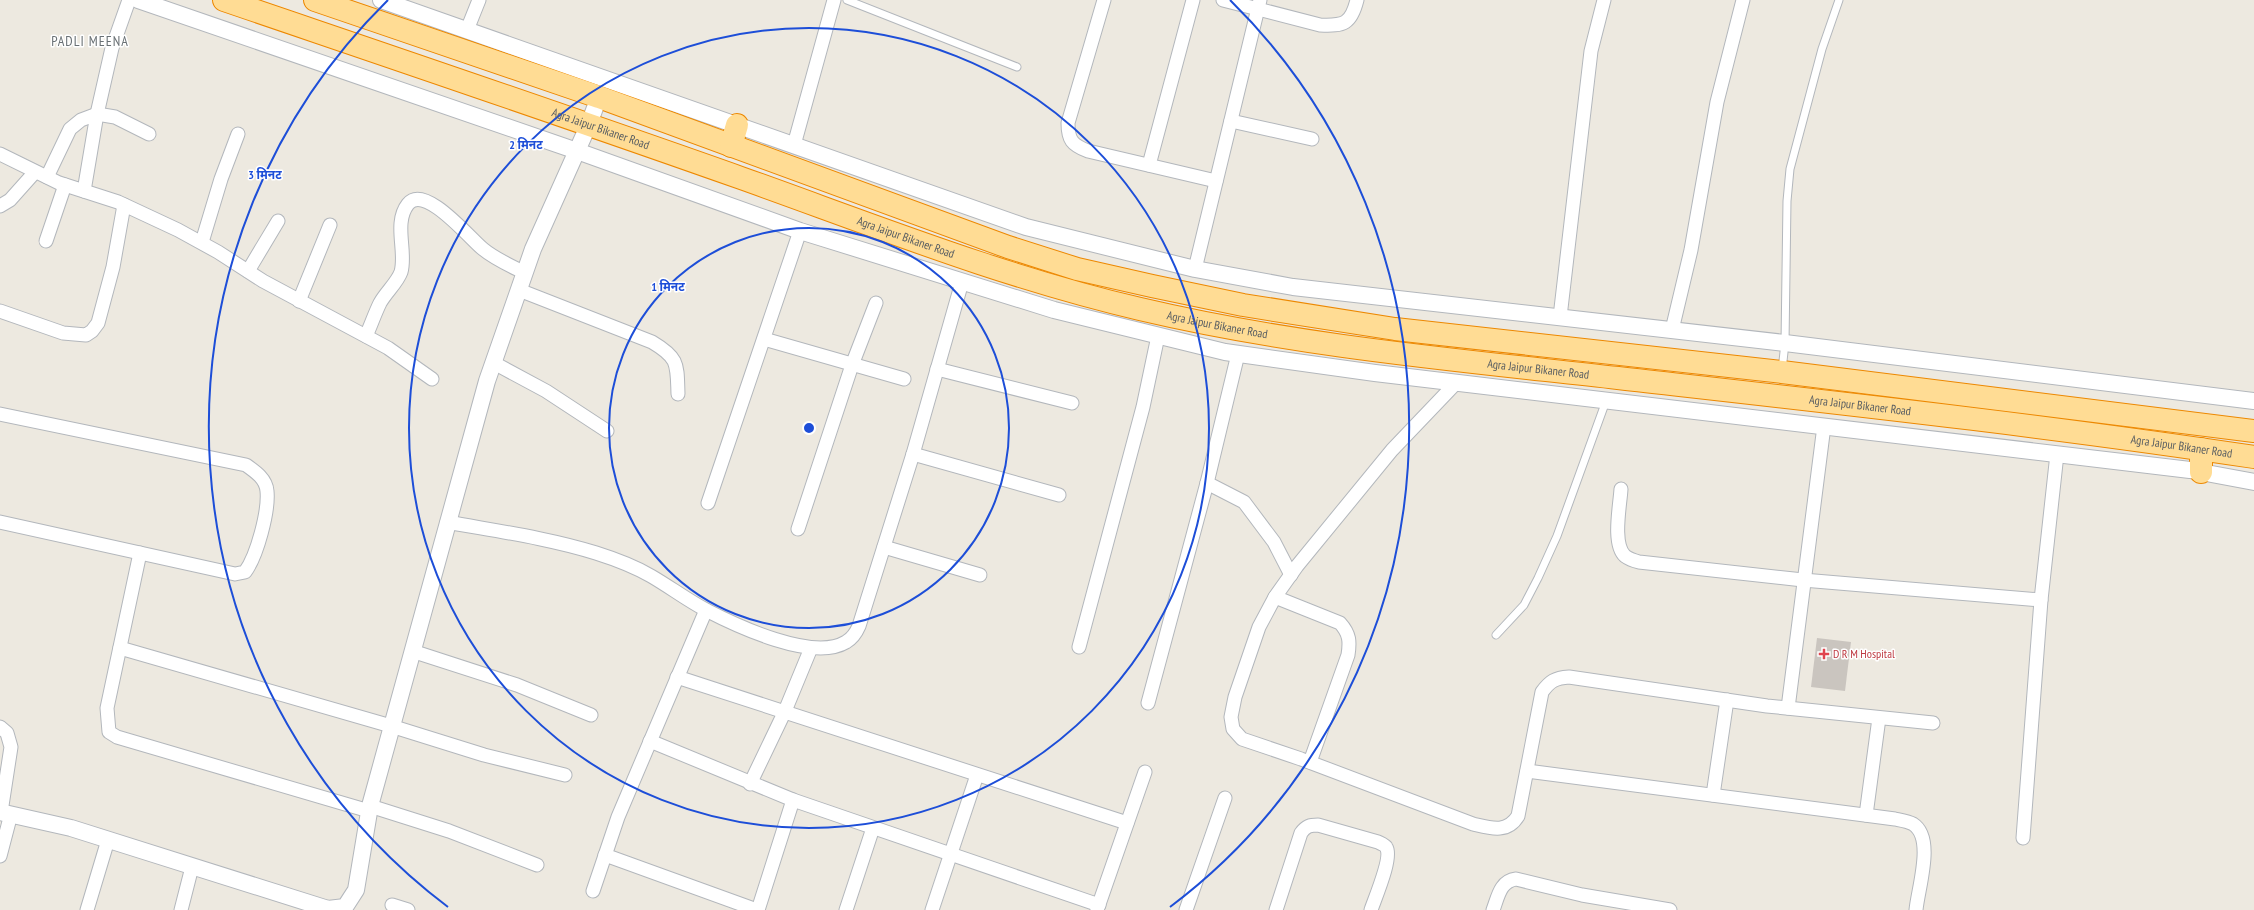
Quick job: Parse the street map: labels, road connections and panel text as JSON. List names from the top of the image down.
{
  "streets": {
    "highway": ["Agra Jaipur Bikaner Road"]
  },
  "districts": ["PADLI MEENA"],
  "places": {
    "health": ["D R M Hospital"]
  },
  "rings": ["2 मिनट", "3 मिनट", "1 मिनट"]
}
